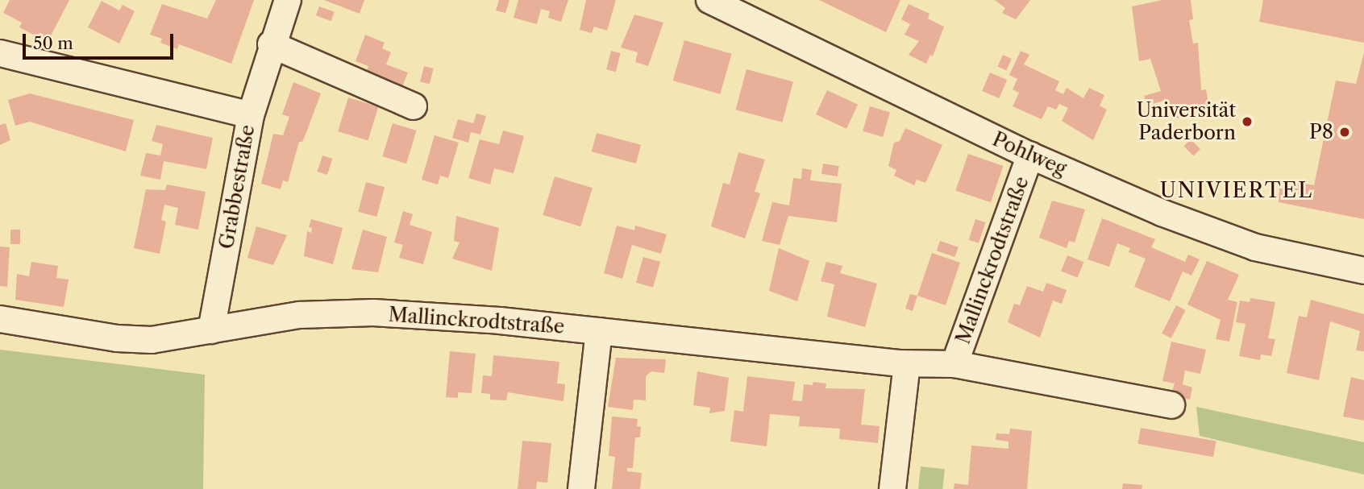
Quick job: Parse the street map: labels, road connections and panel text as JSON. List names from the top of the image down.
{
  "streets": {
    "street": ["Pohlweg", "Grabbestraße", "Mallinckrodtstraße"]
  },
  "crossings": [
    ["Pohlweg", "Mallinckrodtstraße"],
    ["Grabbestraße", "Mallinckrodtstraße"]
  ],
  "districts": ["UNIVIERTEL"],
  "places": ["Universität Paderborn", "P8"],
  "scale_bar": "50 m"
}
